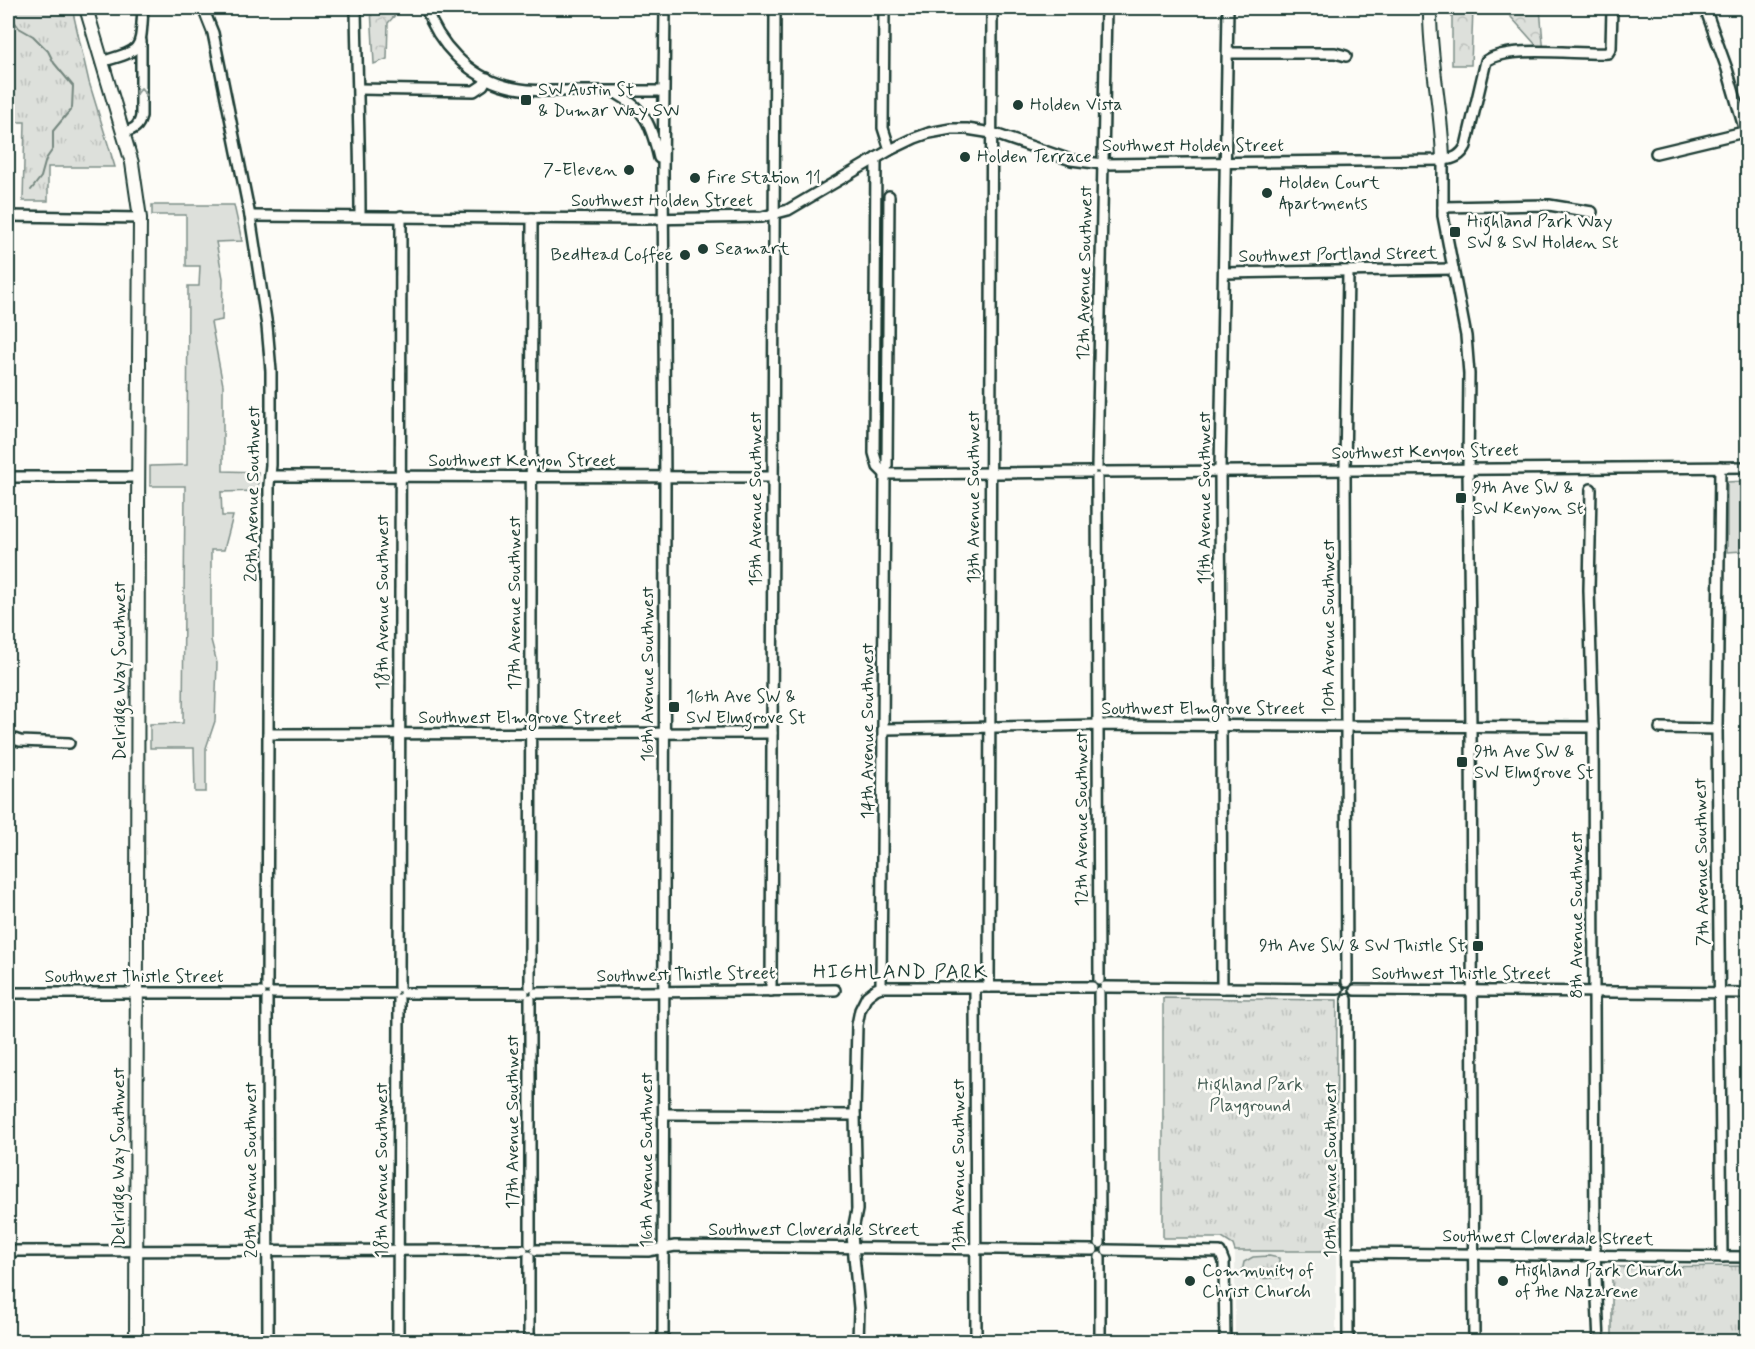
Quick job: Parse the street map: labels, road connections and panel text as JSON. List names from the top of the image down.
{
  "streets": {
    "main road": ["Delridge Way Southwest"],
    "street": [
      "Southwest Holden Street",
      "Southwest Portland Street",
      "12th Avenue Southwest",
      "Southwest Kenyon Street",
      "20th Avenue Southwest",
      "13th Avenue Southwest",
      "11th Avenue Southwest",
      "15th Avenue Southwest",
      "18th Avenue Southwest",
      "17th Avenue Southwest",
      "10th Avenue Southwest",
      "16th Avenue Southwest",
      "Southwest Elmgrove Street",
      "14th Avenue Southwest",
      "7th Avenue Southwest",
      "8th Avenue Southwest",
      "Southwest Thistle Street",
      "Southwest Cloverdale Street"
    ]
  },
  "crossings": [
    ["Southwest Holden Street", "12th Avenue Southwest"],
    ["Southwest Holden Street", "20th Avenue Southwest"],
    ["Southwest Holden Street", "13th Avenue Southwest"],
    ["Southwest Holden Street", "11th Avenue Southwest"],
    ["Southwest Holden Street", "15th Avenue Southwest"],
    ["Southwest Holden Street", "18th Avenue Southwest"],
    ["Southwest Holden Street", "17th Avenue Southwest"],
    ["Southwest Holden Street", "16th Avenue Southwest"],
    ["Southwest Holden Street", "14th Avenue Southwest"],
    ["Southwest Portland Street", "11th Avenue Southwest"],
    ["Southwest Portland Street", "10th Avenue Southwest"],
    ["12th Avenue Southwest", "Southwest Kenyon Street"],
    ["12th Avenue Southwest", "Southwest Elmgrove Street"],
    ["12th Avenue Southwest", "Southwest Cloverdale Street"],
    ["Southwest Kenyon Street", "20th Avenue Southwest"],
    ["Southwest Kenyon Street", "13th Avenue Southwest"],
    ["Southwest Kenyon Street", "11th Avenue Southwest"],
    ["Southwest Kenyon Street", "15th Avenue Southwest"],
    ["Southwest Kenyon Street", "18th Avenue Southwest"],
    ["Southwest Kenyon Street", "17th Avenue Southwest"],
    ["Southwest Kenyon Street", "10th Avenue Southwest"],
    ["Southwest Kenyon Street", "16th Avenue Southwest"],
    ["Southwest Kenyon Street", "14th Avenue Southwest"],
    ["Southwest Kenyon Street", "7th Avenue Southwest"],
    ["20th Avenue Southwest", "Southwest Elmgrove Street"],
    ["20th Avenue Southwest", "Southwest Thistle Street"],
    ["20th Avenue Southwest", "Southwest Cloverdale Street"],
    ["13th Avenue Southwest", "Southwest Elmgrove Street"],
    ["13th Avenue Southwest", "Southwest Cloverdale Street"],
    ["11th Avenue Southwest", "Southwest Elmgrove Street"],
    ["15th Avenue Southwest", "Southwest Elmgrove Street"],
    ["15th Avenue Southwest", "Southwest Thistle Street"],
    ["18th Avenue Southwest", "Southwest Elmgrove Street"],
    ["18th Avenue Southwest", "Southwest Thistle Street"],
    ["18th Avenue Southwest", "Southwest Cloverdale Street"],
    ["17th Avenue Southwest", "Southwest Elmgrove Street"],
    ["17th Avenue Southwest", "Southwest Thistle Street"],
    ["17th Avenue Southwest", "Southwest Cloverdale Street"],
    ["10th Avenue Southwest", "Southwest Elmgrove Street"],
    ["10th Avenue Southwest", "Southwest Thistle Street"],
    ["10th Avenue Southwest", "Southwest Cloverdale Street"],
    ["Delridge Way Southwest", "Southwest Thistle Street"],
    ["Delridge Way Southwest", "Southwest Cloverdale Street"],
    ["16th Avenue Southwest", "Southwest Elmgrove Street"],
    ["16th Avenue Southwest", "Southwest Thistle Street"],
    ["16th Avenue Southwest", "Southwest Cloverdale Street"],
    ["Southwest Elmgrove Street", "14th Avenue Southwest"],
    ["Southwest Elmgrove Street", "8th Avenue Southwest"],
    ["7th Avenue Southwest", "Southwest Thistle Street"],
    ["7th Avenue Southwest", "Southwest Cloverdale Street"],
    ["8th Avenue Southwest", "Southwest Thistle Street"],
    ["8th Avenue Southwest", "Southwest Cloverdale Street"]
  ],
  "districts": ["HIGHLAND PARK"],
  "parks": ["Highland Park Playground"],
  "places": {
    "transit": [
      "SW Austin St & Dumar Way SW",
      "Highland Park Way SW & SW Holden St",
      "9th Ave SW & SW Kenyon St",
      "16th Ave SW & SW Elmgrove St",
      "9th Ave SW & SW Elmgrove St",
      "9th Ave SW & SW Thistle St"
    ],
    "other": [
      "Holden Vista",
      "Holden Terrace",
      "7-Eleven",
      "Fire Station 11",
      "Holden Court Apartments",
      "Seamart",
      "BedHead Coffee",
      "Community of Christ Church",
      "Highland Park Church of the Nazarene"
    ]
  }
}
